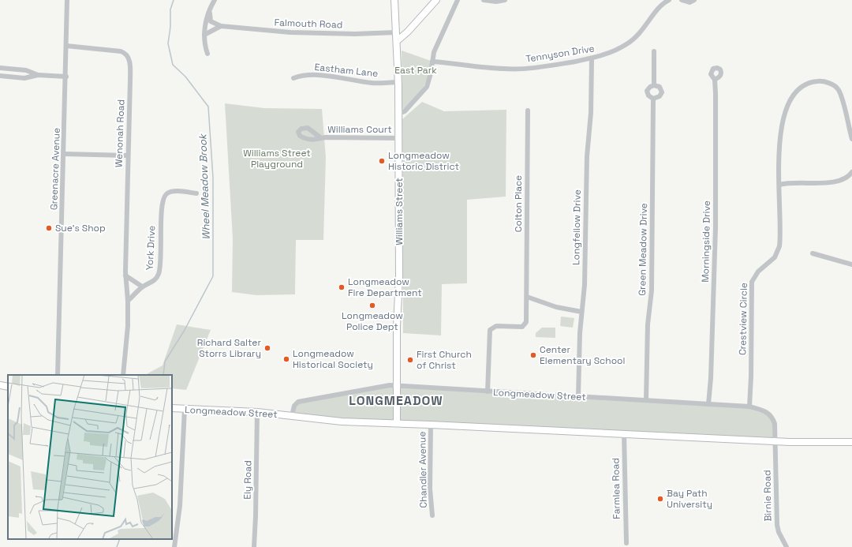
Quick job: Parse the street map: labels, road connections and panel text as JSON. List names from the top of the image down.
{
  "streets": {
    "main road": ["Williams Street", "Longmeadow Street"],
    "street": [
      "Falmouth Road",
      "Tennyson Drive",
      "Eastham Lane",
      "Williams Court",
      "Wenonah Road",
      "Greenacre Avenue",
      "Colton Place",
      "Longfellow Drive",
      "Morningside Drive",
      "York Drive",
      "Green Meadow Drive",
      "Crestview Circle",
      "Chandler Avenue",
      "Ely Road",
      "Farmlea Road",
      "Birnie Road"
    ]
  },
  "crossings": [
    ["Falmouth Road", "Williams Street"],
    ["Tennyson Drive", "Longfellow Drive"],
    ["Eastham Lane", "Williams Street"],
    ["Williams Court", "Williams Street"],
    ["Wenonah Road", "Greenacre Avenue"],
    ["Wenonah Road", "York Drive"],
    ["Colton Place", "Longmeadow Street"],
    ["Williams Street", "Longmeadow Street"],
    ["Longfellow Drive", "Longmeadow Street"],
    ["Morningside Drive", "Longmeadow Street"],
    ["Green Meadow Drive", "Longmeadow Street"],
    ["Crestview Circle", "Longmeadow Street"],
    ["Longmeadow Street", "Chandler Avenue"],
    ["Longmeadow Street", "Ely Road"],
    ["Longmeadow Street", "Farmlea Road"],
    ["Longmeadow Street", "Birnie Road"]
  ],
  "districts": ["LONGMEADOW"],
  "water": ["Wheel Meadow Brook"],
  "parks": ["East Park", "Williams Street Playground"],
  "places": [
    "Longmeadow Historic District",
    "Sue's Shop",
    "Longmeadow Fire Department",
    "Longmeadow Police Dept",
    "Richard Salter Storrs Library",
    "Center Elementary School",
    "Longmeadow Historical Society",
    "First Church of Christ",
    "Bay Path University"
  ]
}
